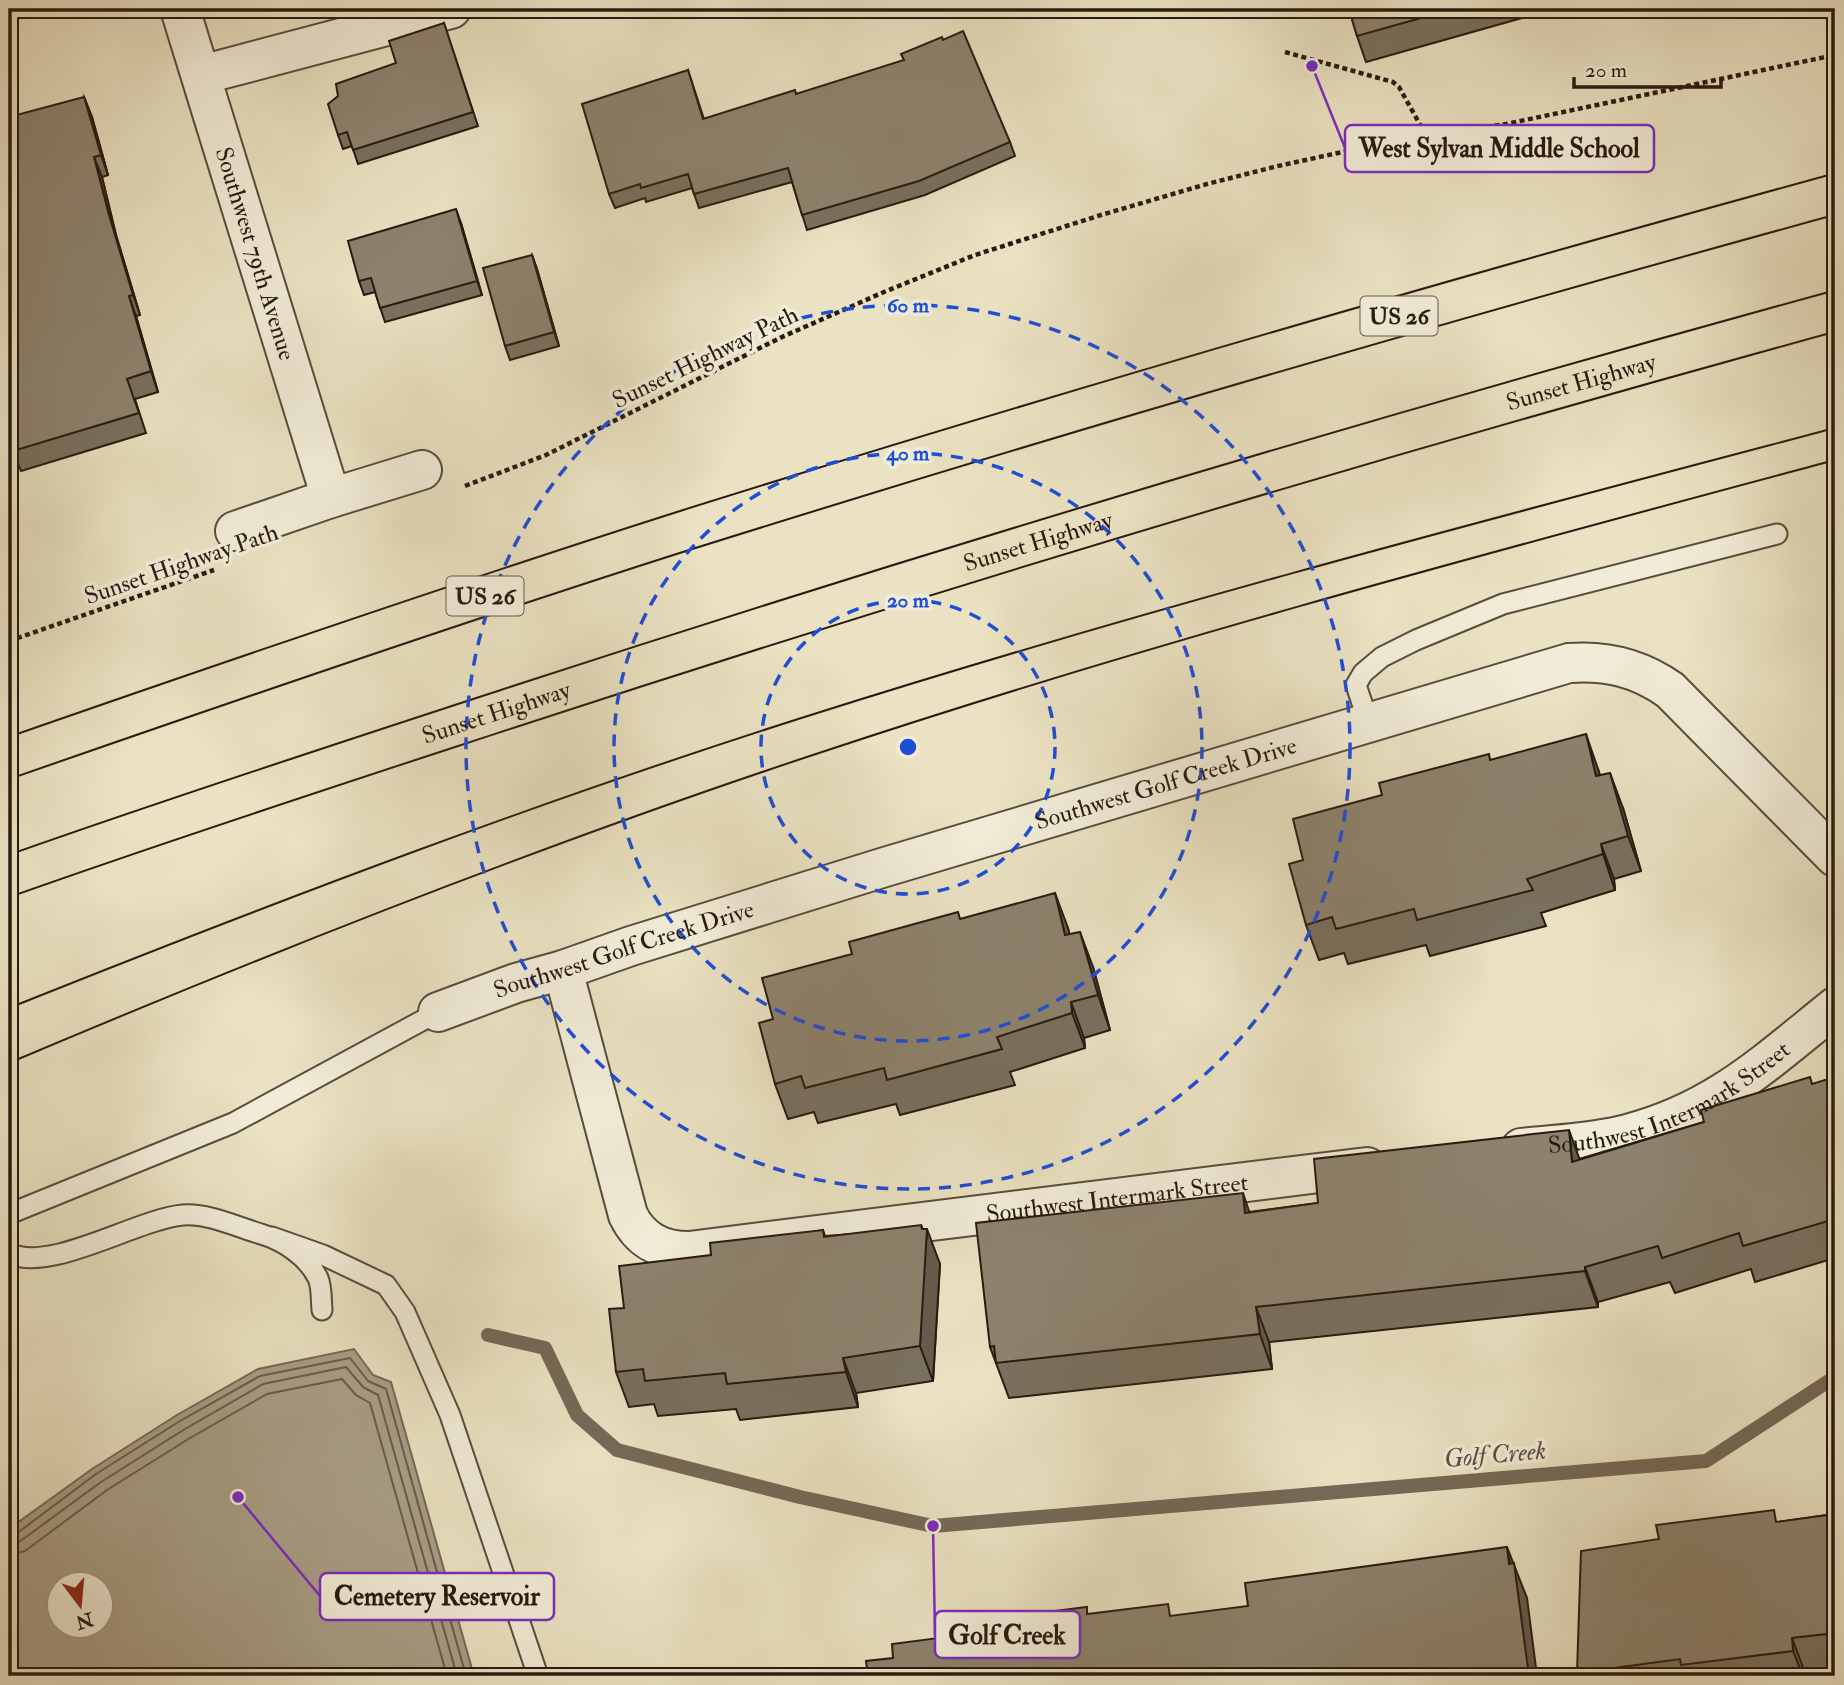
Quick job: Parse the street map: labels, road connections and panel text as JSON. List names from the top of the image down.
{
  "streets": {
    "highway": ["US 26", "Sunset Highway"],
    "street": ["Southwest 79th Avenue", "Southwest Golf Creek Drive", "Southwest Intermark Street"],
    "path": ["Sunset Highway Path"]
  },
  "crossings": [
    ["Southwest Golf Creek Drive", "Southwest Intermark Street"]
  ],
  "water": ["Golf Creek"],
  "places": ["West Sylvan Middle School", "Cemetery Reservoir", "Golf Creek"],
  "scale_bar": "20 m",
  "north": "bottom",
  "rings": ["60 m", "40 m", "20 m"]
}
